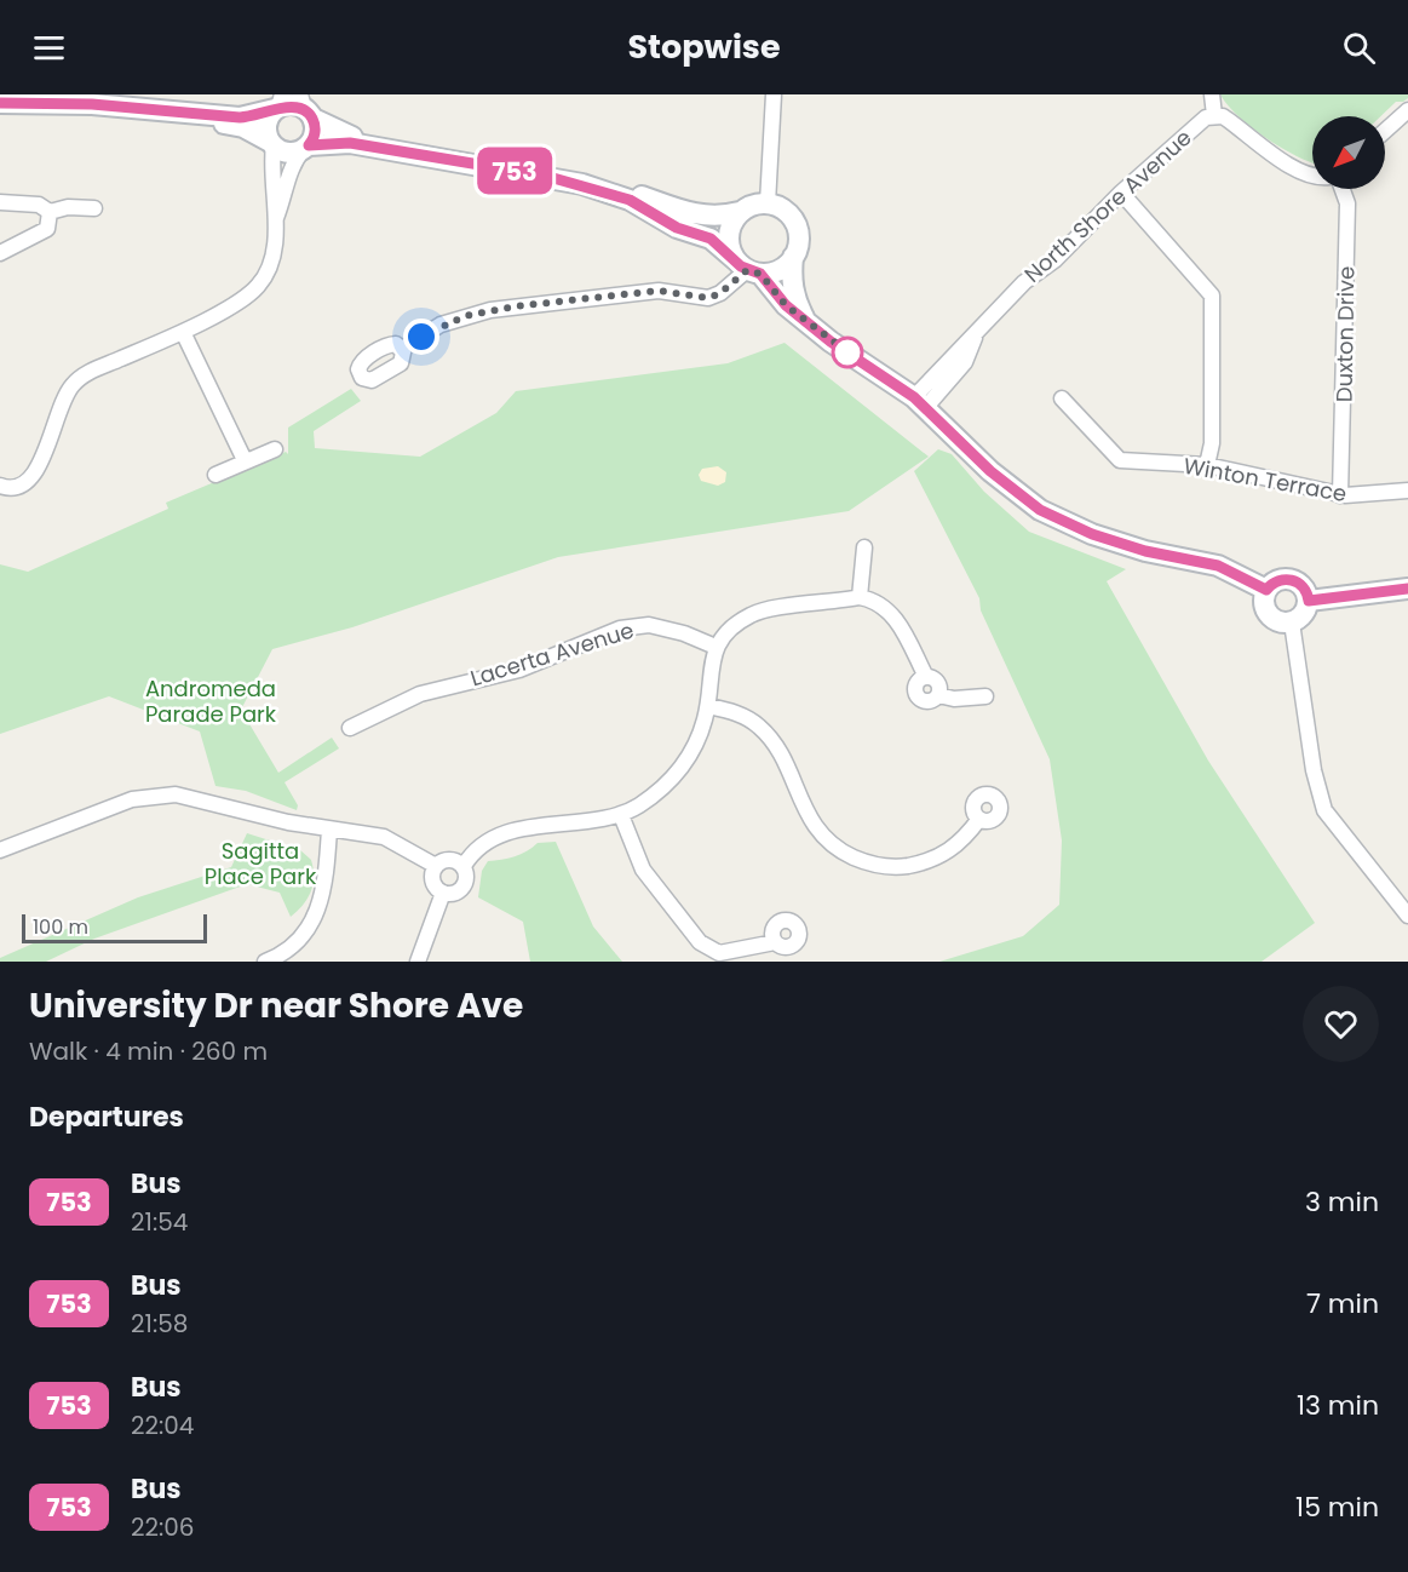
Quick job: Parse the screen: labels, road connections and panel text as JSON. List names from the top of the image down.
{
  "streets": {
    "street": [
      "North Shore Avenue",
      "Duxton Drive",
      "Winton Terrace",
      "Lacerta Avenue"
    ]
  },
  "crossings": [
    ["Duxton Drive", "Winton Terrace"]
  ],
  "parks": ["Andromeda Parade Park", "Sagitta Place Park"],
  "lines": ["bus line 753"],
  "scale_bar": "100 m",
  "north": "bottom left",
  "page": {
    "header": "Stopwise",
    "on_map": "753",
    "scale": "100 m",
    "heading": [
      ["University Dr near Shore Ave", "Walk · 4 min · 260 m"],
      "Departures"
    ],
    "list": [
      {
        "mark": "753",
        "name": "Bus",
        "note": "21:54",
        "value": "3 min"
      },
      {
        "mark": "753",
        "name": "Bus",
        "note": "21:58",
        "value": "7 min"
      },
      {
        "mark": "753",
        "name": "Bus",
        "note": "22:04",
        "value": "13 min"
      },
      {
        "mark": "753",
        "name": "Bus",
        "note": "22:06",
        "value": "15 min"
      }
    ]
  }
}
